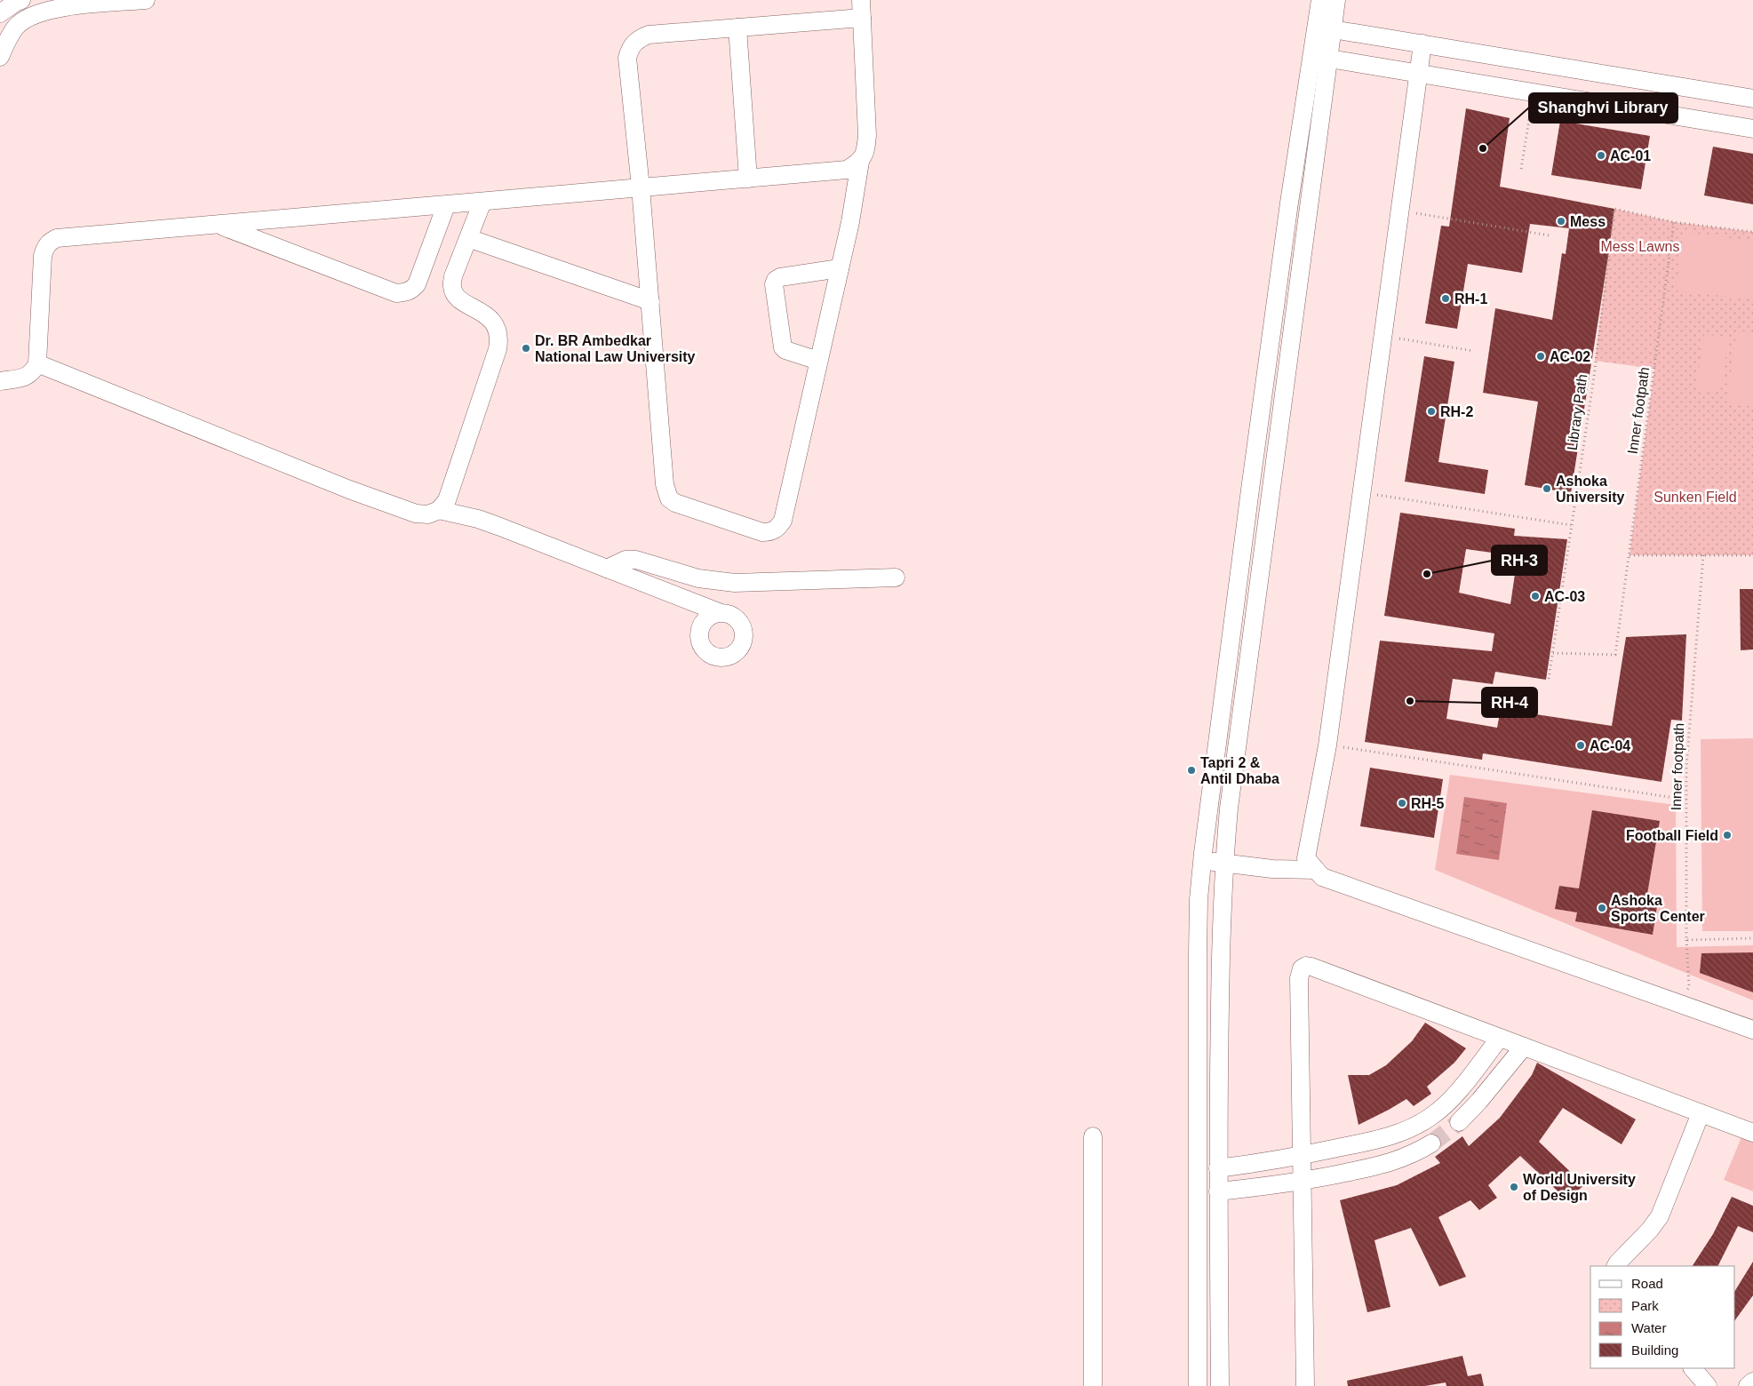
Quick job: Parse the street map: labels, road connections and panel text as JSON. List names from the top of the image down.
{
  "streets": {
    "path": ["Inner footpath", "Library Path"]
  },
  "crossings": [
    ["Inner footpath", "Library Path"]
  ],
  "parks": ["Mess Lawns", "Sunken Field"],
  "places": [
    "Shanghvi Library",
    "AC-01",
    "Mess",
    "RH-1",
    "Dr. BR Ambedkar National Law University",
    "AC-02",
    "RH-2",
    "Ashoka University",
    "RH-3",
    "AC-03",
    "RH-4",
    "AC-04",
    "Tapri 2 & Antil Dhaba",
    "RH-5",
    "Football Field",
    "Ashoka Sports Center",
    "World University of Design"
  ],
  "legend": [
    "Road",
    "Park",
    "Water",
    "Building"
  ]
}
